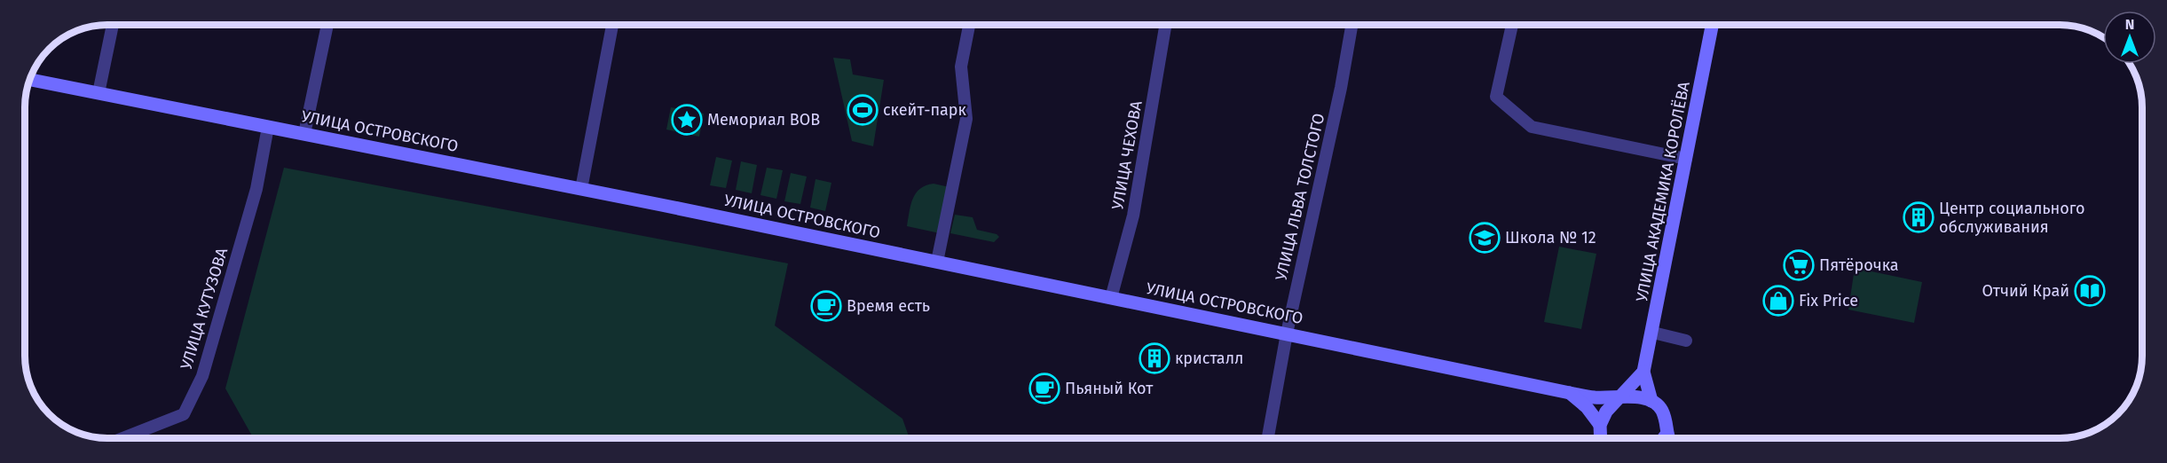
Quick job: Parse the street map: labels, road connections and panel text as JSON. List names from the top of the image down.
{
  "streets": {
    "street": [
      "УЛИЦА ОСТРОВСКОГО",
      "УЛИЦА ЧЕХОВА",
      "УЛИЦА АКАДЕМИКА КОРОЛЁВА",
      "УЛИЦА ЛЬВА ТОЛСТОГО",
      "УЛИЦА КУТУЗОВА"
    ]
  },
  "crossings": [
    ["УЛИЦА ОСТРОВСКОГО", "УЛИЦА ЧЕХОВА"],
    ["УЛИЦА ОСТРОВСКОГО", "УЛИЦА ЛЬВА ТОЛСТОГО"],
    ["УЛИЦА ОСТРОВСКОГО", "УЛИЦА КУТУЗОВА"]
  ],
  "places": {
    "sports": ["скейт-парк"],
    "place": ["Мемориал ВОВ"],
    "building": ["Центр социального обслуживания", "кристалл"],
    "school or university": ["Школа № 12"],
    "supermarket": ["Пятёрочка"],
    "library": ["Отчий Край"],
    "shop": ["Fix Price"],
    "cafe": ["Время есть", "Пьяный Кот"]
  },
  "north": "top"
}
